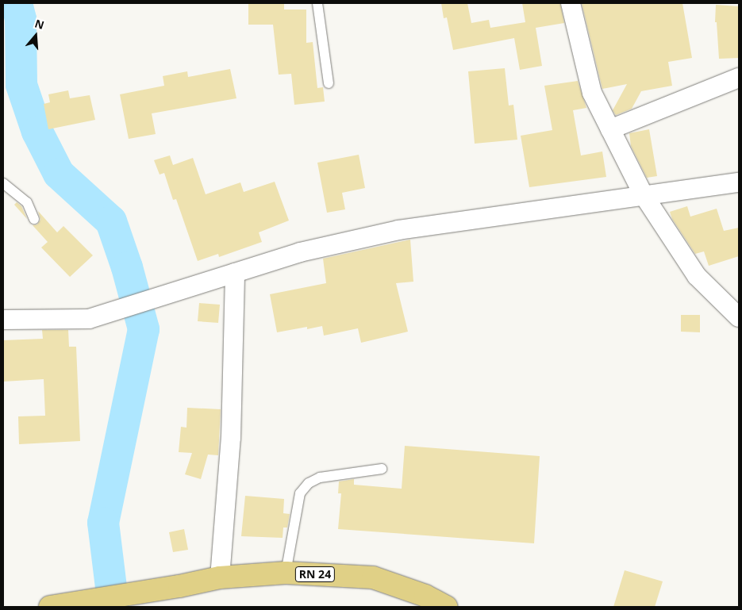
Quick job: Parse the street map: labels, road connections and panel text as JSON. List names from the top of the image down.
{
  "streets": {
    "main road": ["RN 24"]
  },
  "north": "top"
}
